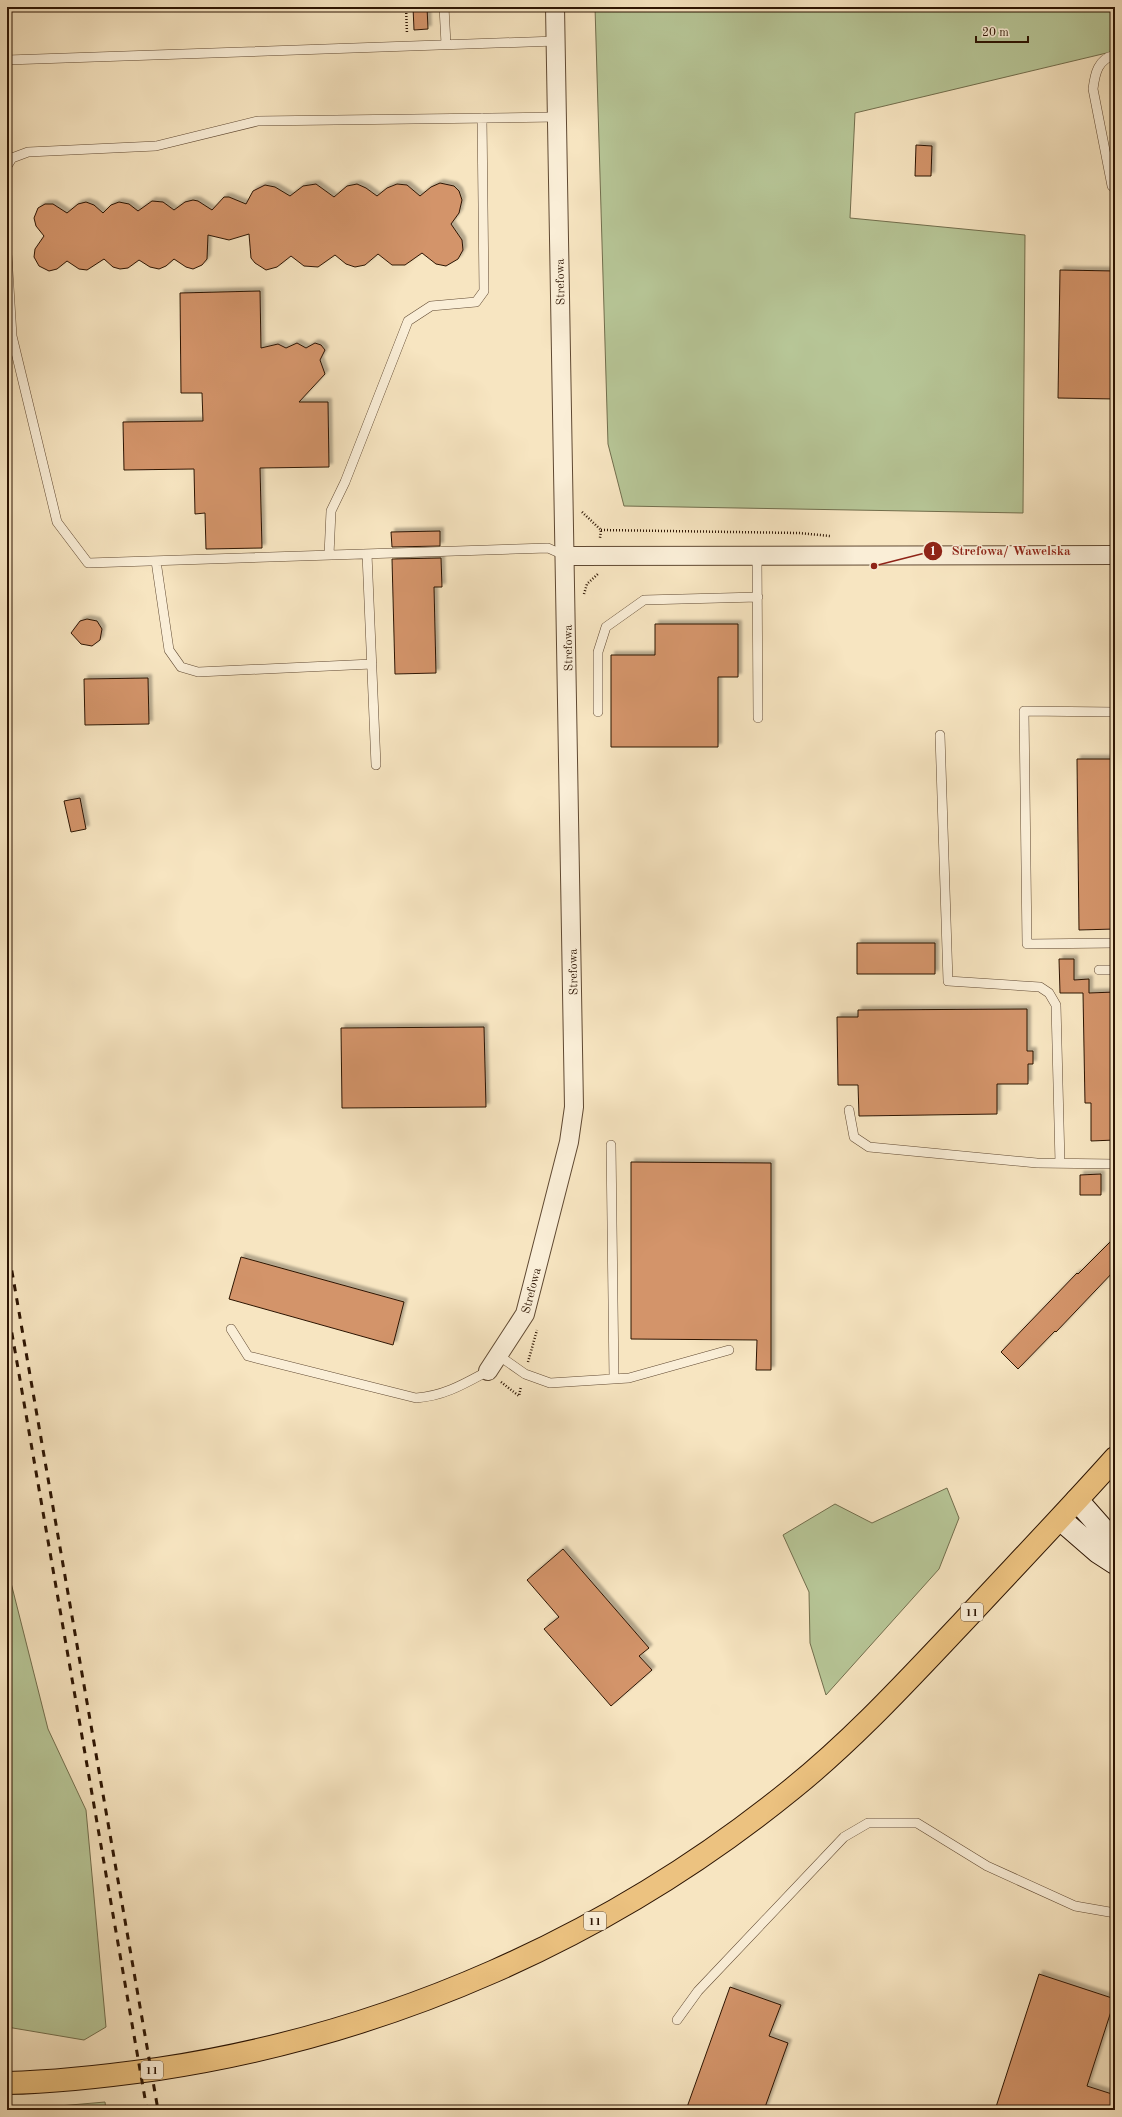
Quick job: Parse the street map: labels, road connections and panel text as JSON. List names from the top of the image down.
{
  "streets": {
    "highway": ["11"],
    "street": ["Strefowa"]
  },
  "places": ["Strefowa/ Wawelska"],
  "scale_bar": "20 m"
}
